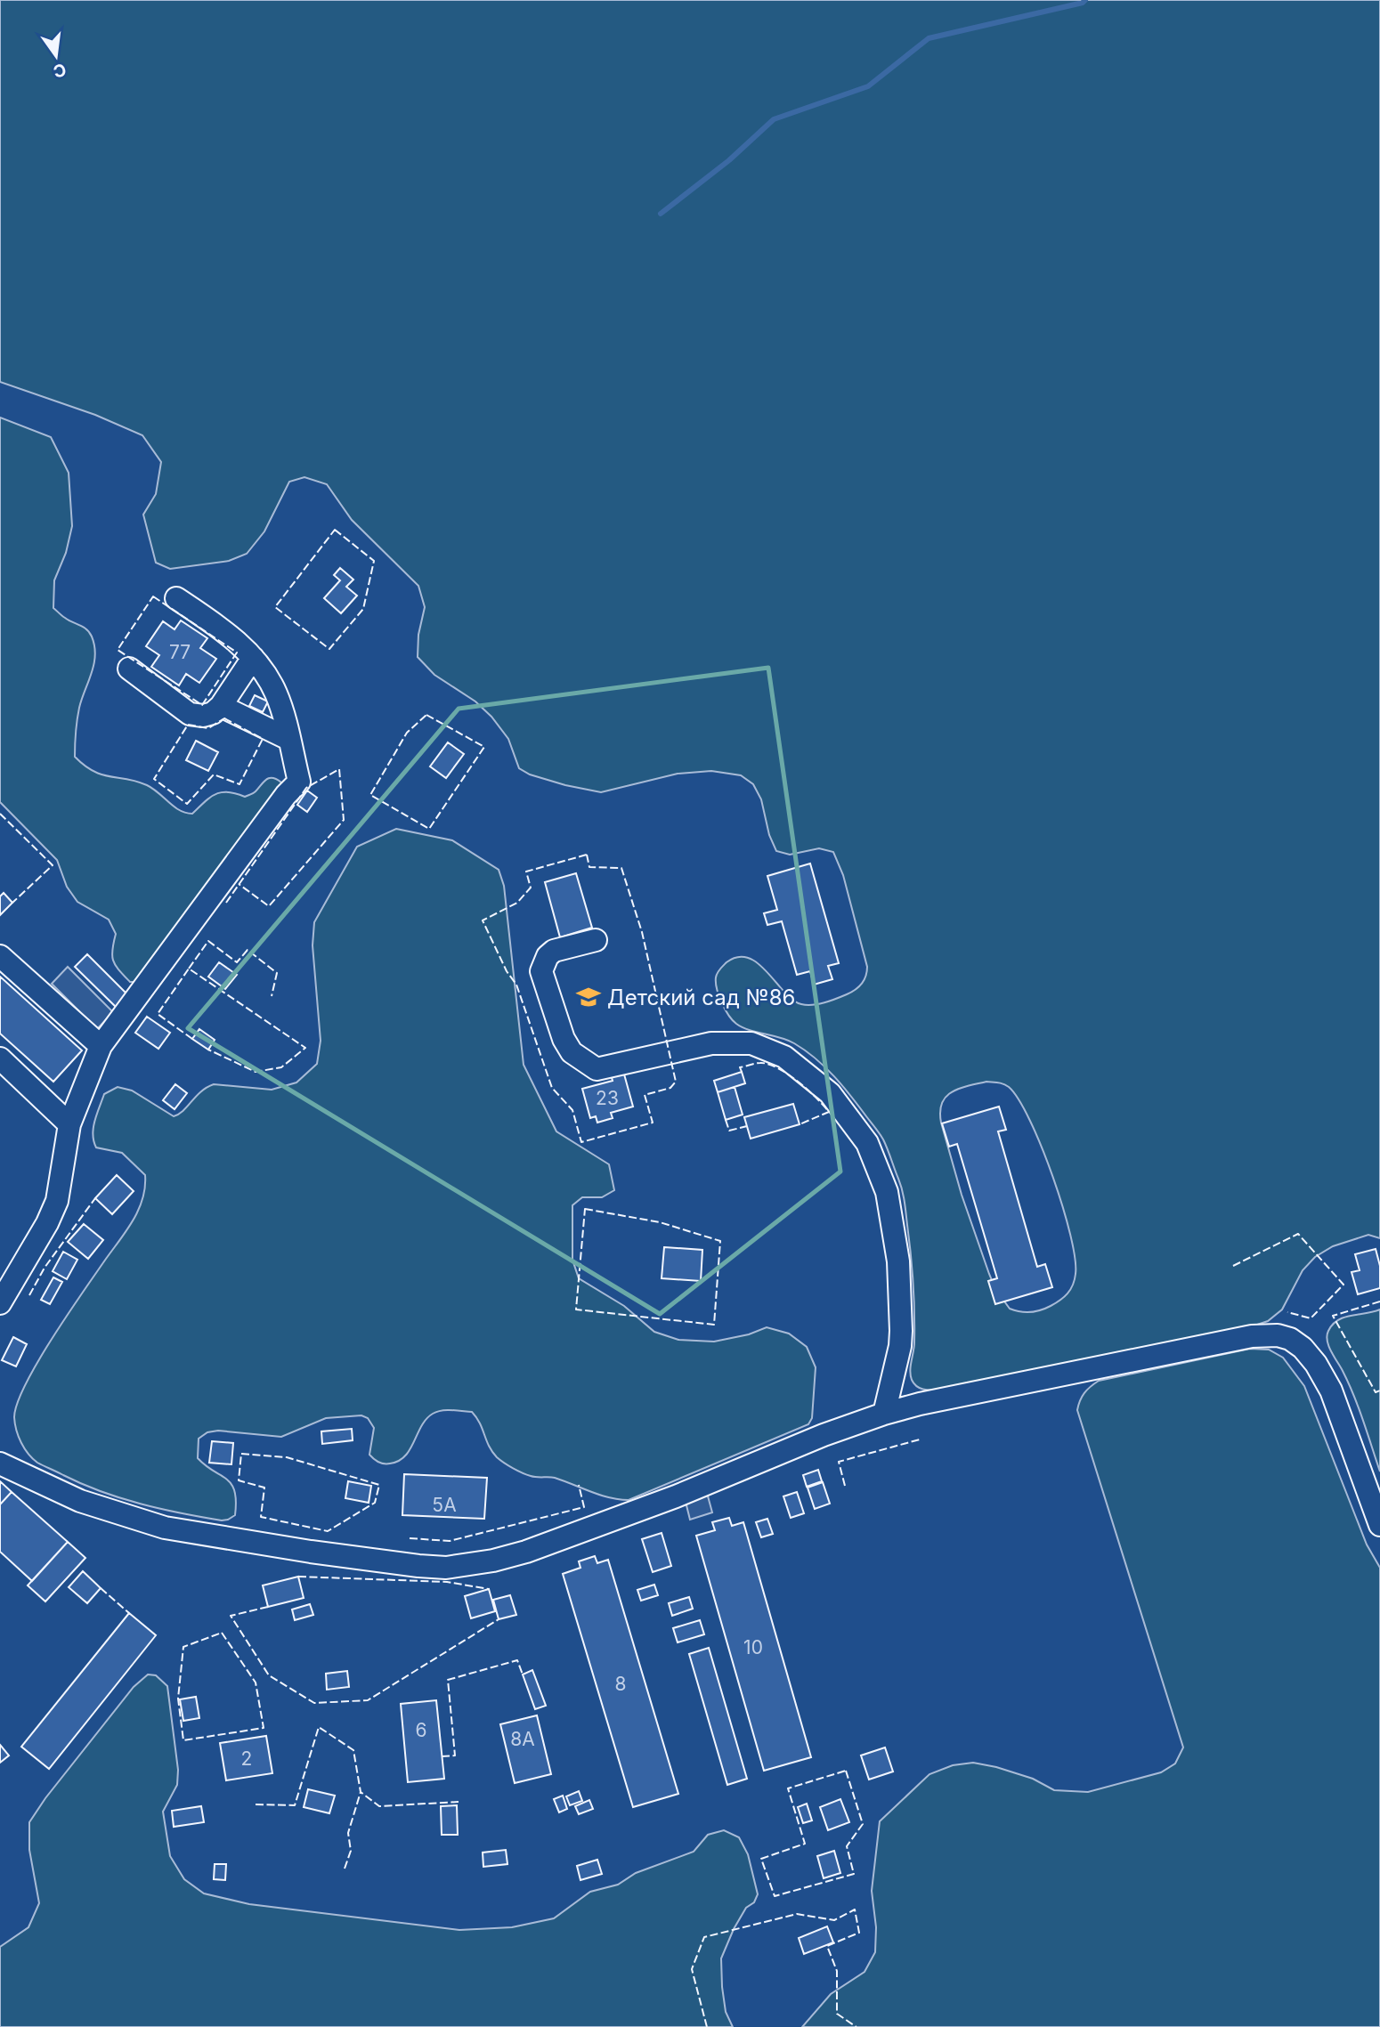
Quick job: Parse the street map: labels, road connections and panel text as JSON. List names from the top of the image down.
{
  "places": {
    "school or university": ["Детский сад №86"]
  },
  "house_numbers": [
    "77",
    "23",
    "5А",
    "10",
    "8",
    "6",
    "8А",
    "2"
  ],
  "north": "bottom"
}
